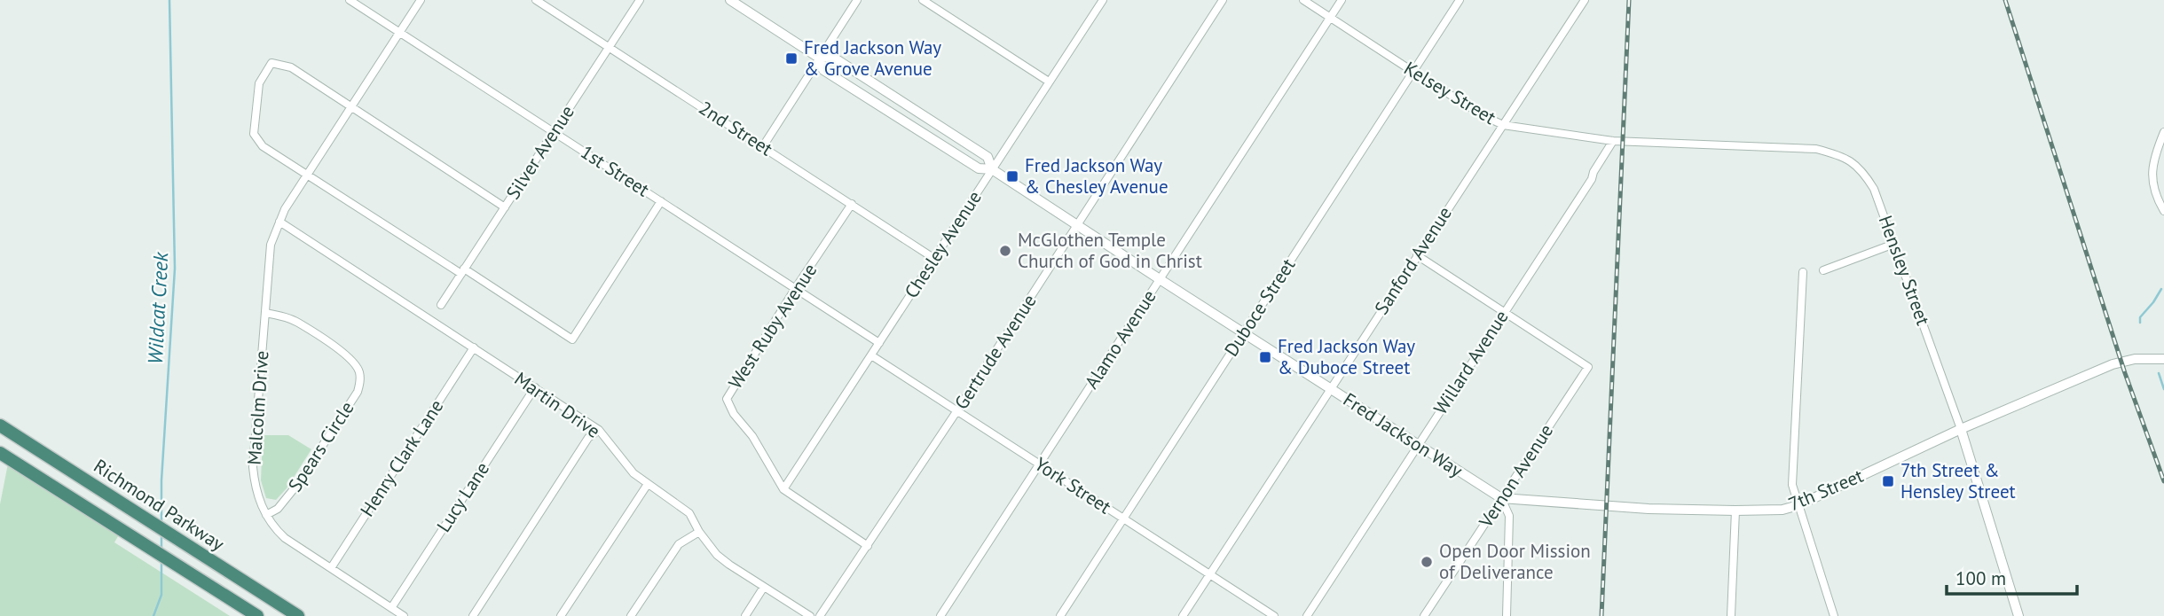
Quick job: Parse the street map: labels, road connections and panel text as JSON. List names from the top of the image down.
{
  "streets": {
    "highway": ["Richmond Parkway"],
    "street": [
      "Kelsey Street",
      "2nd Street",
      "Silver Avenue",
      "1st Street",
      "Chesley Avenue",
      "Sanford Avenue",
      "Hensley Street",
      "Duboce Street",
      "West Ruby Avenue",
      "Alamo Avenue",
      "Gertrude Avenue",
      "Willard Avenue",
      "Martin Drive",
      "Malcolm Drive",
      "Fred Jackson Way",
      "Spears Circle",
      "Henry Clark Lane",
      "Vernon Avenue",
      "York Street",
      "7th Street",
      "Lucy Lane"
    ]
  },
  "crossings": [
    ["Kelsey Street", "Sanford Avenue"],
    ["Kelsey Street", "Hensley Street"],
    ["Kelsey Street", "Duboce Street"],
    ["Kelsey Street", "Alamo Avenue"],
    ["Kelsey Street", "Willard Avenue"],
    ["2nd Street", "Silver Avenue"],
    ["2nd Street", "Chesley Avenue"],
    ["2nd Street", "West Ruby Avenue"],
    ["Silver Avenue", "1st Street"],
    ["1st Street", "Chesley Avenue"],
    ["1st Street", "West Ruby Avenue"],
    ["1st Street", "Malcolm Drive"],
    ["Chesley Avenue", "West Ruby Avenue"],
    ["Chesley Avenue", "Fred Jackson Way"],
    ["Chesley Avenue", "York Street"],
    ["Sanford Avenue", "Fred Jackson Way"],
    ["Sanford Avenue", "York Street"],
    ["Hensley Street", "Willard Avenue"],
    ["Hensley Street", "7th Street"],
    ["Duboce Street", "Fred Jackson Way"],
    ["Duboce Street", "York Street"],
    ["West Ruby Avenue", "Gertrude Avenue"],
    ["Alamo Avenue", "Fred Jackson Way"],
    ["Alamo Avenue", "York Street"],
    ["Gertrude Avenue", "Fred Jackson Way"],
    ["Gertrude Avenue", "York Street"],
    ["Willard Avenue", "Fred Jackson Way"],
    ["Willard Avenue", "Vernon Avenue"],
    ["Martin Drive", "Malcolm Drive"],
    ["Martin Drive", "Henry Clark Lane"],
    ["Martin Drive", "Lucy Lane"],
    ["Malcolm Drive", "Spears Circle"],
    ["Malcolm Drive", "Henry Clark Lane"],
    ["Malcolm Drive", "Lucy Lane"],
    ["Fred Jackson Way", "Vernon Avenue"],
    ["Fred Jackson Way", "7th Street"],
    ["Vernon Avenue", "7th Street"]
  ],
  "water": ["Wildcat Creek"],
  "places": {
    "transit": [
      "Fred Jackson Way & Grove Avenue",
      "Fred Jackson Way & Chesley Avenue",
      "Fred Jackson Way & Duboce Street",
      "7th Street & Hensley Street"
    ],
    "other": ["McGlothen Temple Church of God in Christ", "Open Door Mission of Deliverance"]
  },
  "scale_bar": "100 m"
}
